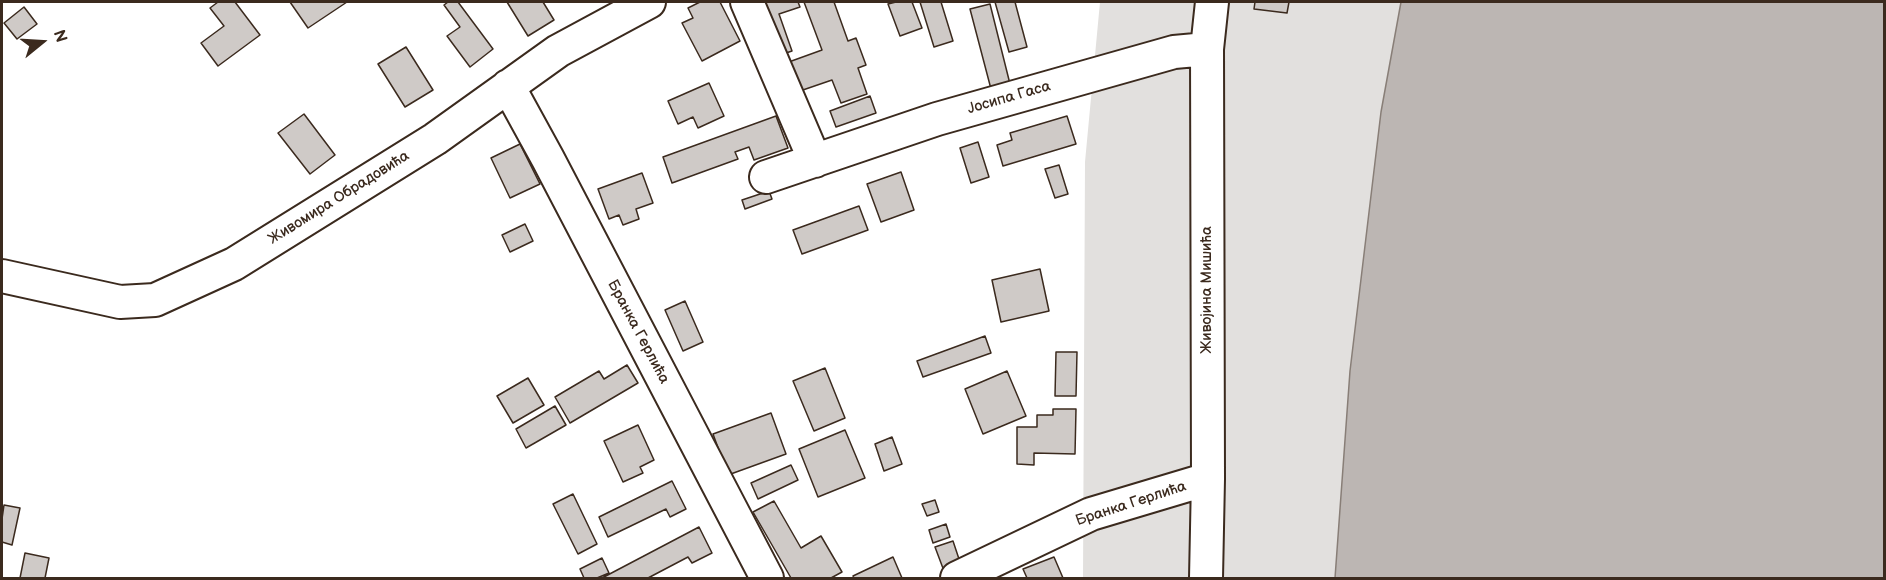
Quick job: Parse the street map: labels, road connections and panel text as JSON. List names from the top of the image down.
{
  "streets": {
    "street": [
      "Јосипа Гаса",
      "Живомира Обрадовића",
      "Живојина Мишића",
      "Бранка Герлића"
    ]
  },
  "crossings": [
    ["Јосипа Гаса", "Живојина Мишића"],
    ["Живомира Обрадовића", "Бранка Герлића"],
    ["Живојина Мишића", "Бранка Герлића"]
  ],
  "north": "right"
}
